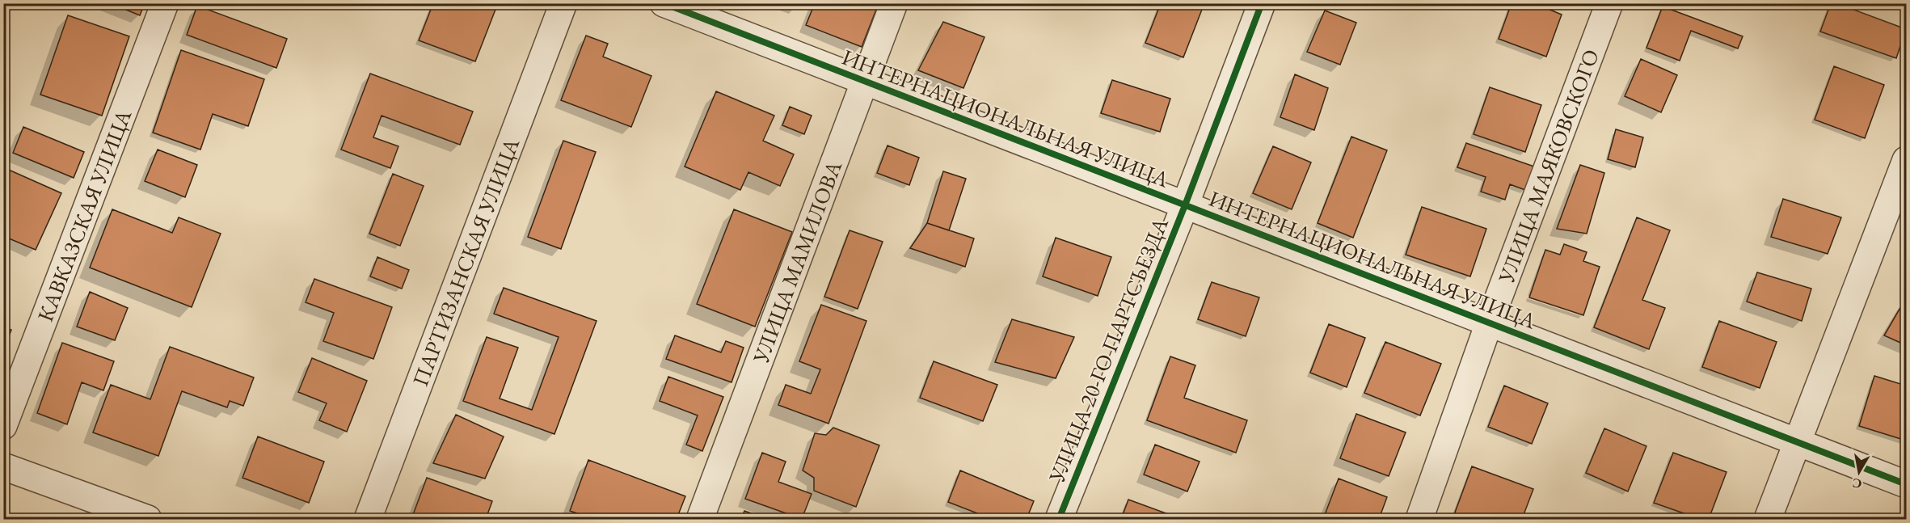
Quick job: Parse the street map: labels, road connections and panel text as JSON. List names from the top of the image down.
{
  "streets": {
    "street": [
      "ИНТЕРНАЦИОНАЛЬНАЯ УЛИЦА",
      "УЛИЦА МАЯКОВСКОГО",
      "КАВКАЗСКАЯ УЛИЦА",
      "ПАРТИЗАНСКАЯ УЛИЦА",
      "УЛИЦА МАМИЛОВА",
      "УЛИЦА 20-ГО ПАРТСЪЕЗДА"
    ]
  },
  "crossings": [
    ["ИНТЕРНАЦИОНАЛЬНАЯ УЛИЦА", "УЛИЦА МАЯКОВСКОГО"],
    ["ИНТЕРНАЦИОНАЛЬНАЯ УЛИЦА", "УЛИЦА МАМИЛОВА"],
    ["ИНТЕРНАЦИОНАЛЬНАЯ УЛИЦА", "УЛИЦА 20-ГО ПАРТСЪЕЗДА"]
  ],
  "north": "bottom"
}
